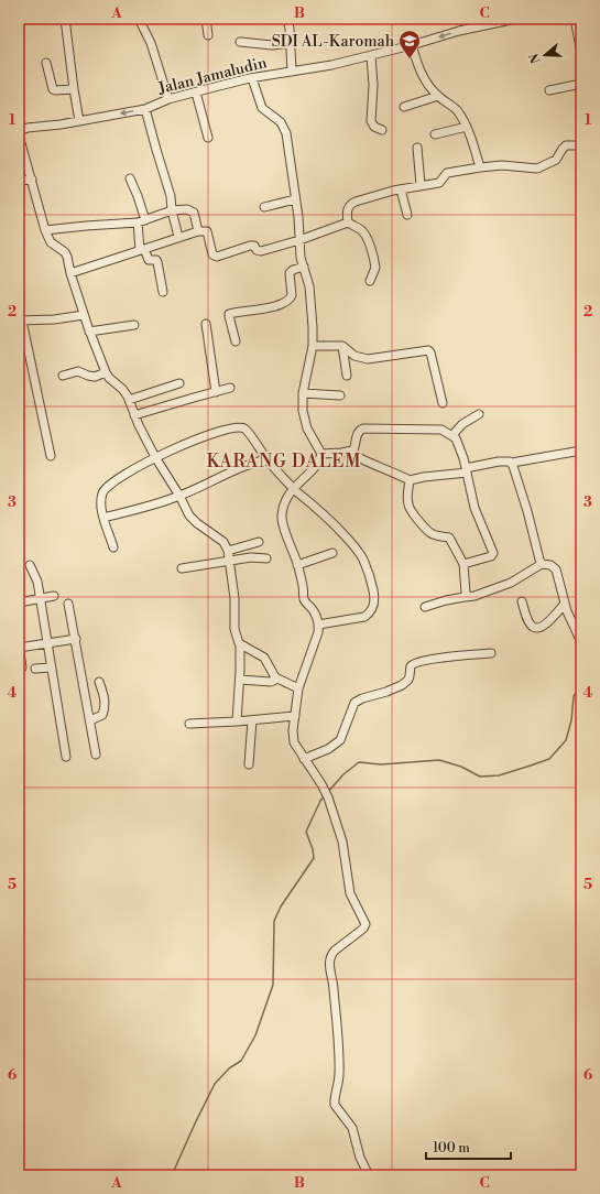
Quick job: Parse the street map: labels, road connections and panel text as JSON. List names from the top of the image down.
{
  "streets": {
    "street": ["Jalan Jamaludin"]
  },
  "districts": ["KARANG DALEM"],
  "places": {
    "school or university": ["SDI AL-Karomah"]
  },
  "scale_bar": "100 m",
  "north": "left",
  "grid": {
    "columns": ["A", "B", "C"],
    "rows": [
      "1",
      "2",
      "3",
      "4",
      "5",
      "6"
    ]
  }
}
